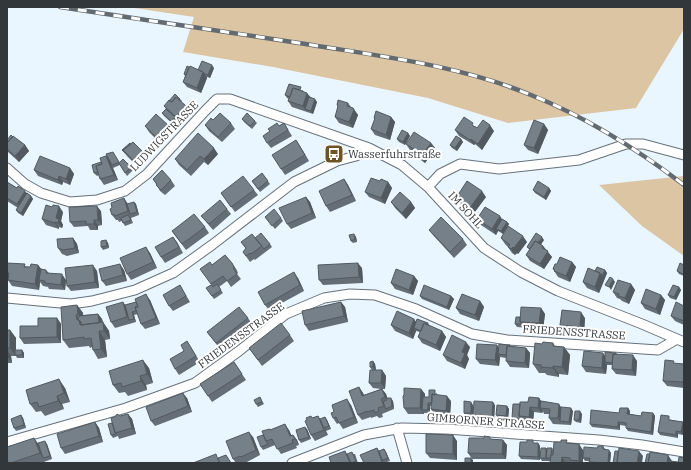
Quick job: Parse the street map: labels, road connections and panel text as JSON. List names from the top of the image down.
{
  "streets": {
    "street": [
      "LUDWIGSTRASSE",
      "IM SOHL",
      "FRIEDENSSTRASSE",
      "GIMBORNER STRASSE"
    ]
  },
  "crossings": [
    ["LUDWIGSTRASSE", "IM SOHL"],
    ["IM SOHL", "FRIEDENSSTRASSE"]
  ],
  "places": {
    "bus stop": ["Wasserfuhrstraße"]
  }
}
